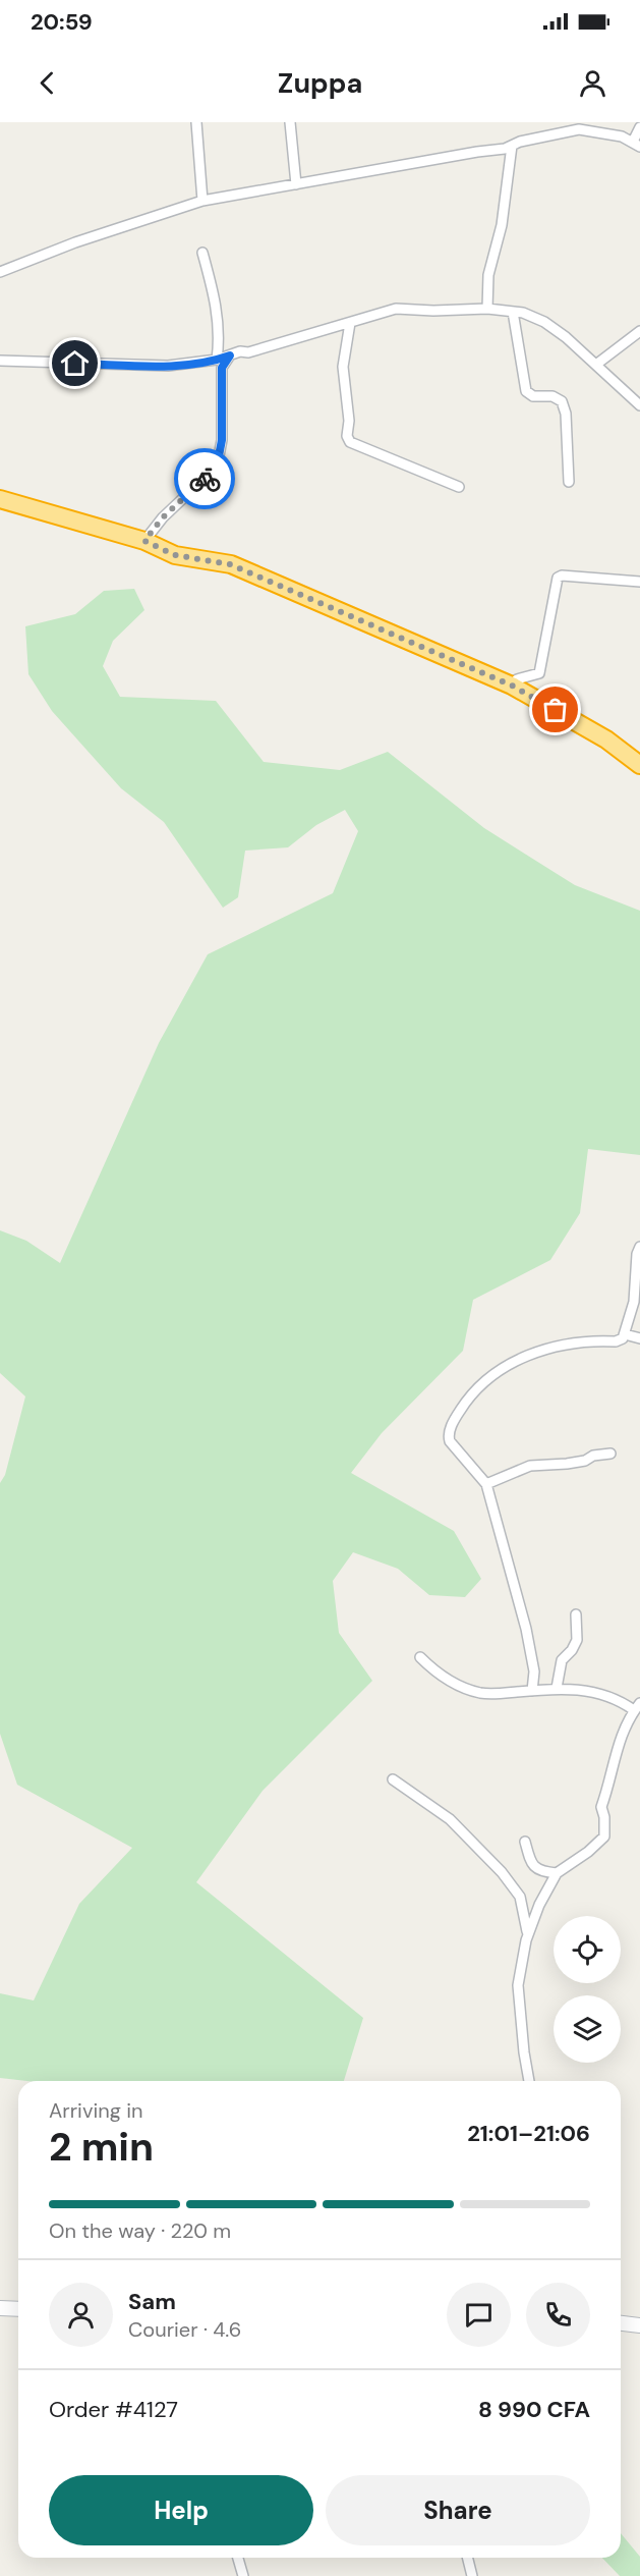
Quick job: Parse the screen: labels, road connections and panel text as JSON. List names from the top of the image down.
{
  "page": {
    "status": "20:59",
    "header": "Zuppa",
    "heading": ["2 min", "Arriving in", "21:01–21:06"],
    "panel": [
      "Sam",
      "Courier · 4.6",
      "Order #4127",
      "8 990 CFA"
    ],
    "bar": "On the way · 220 m",
    "buttons": ["Help", "Share"]
  }
}
